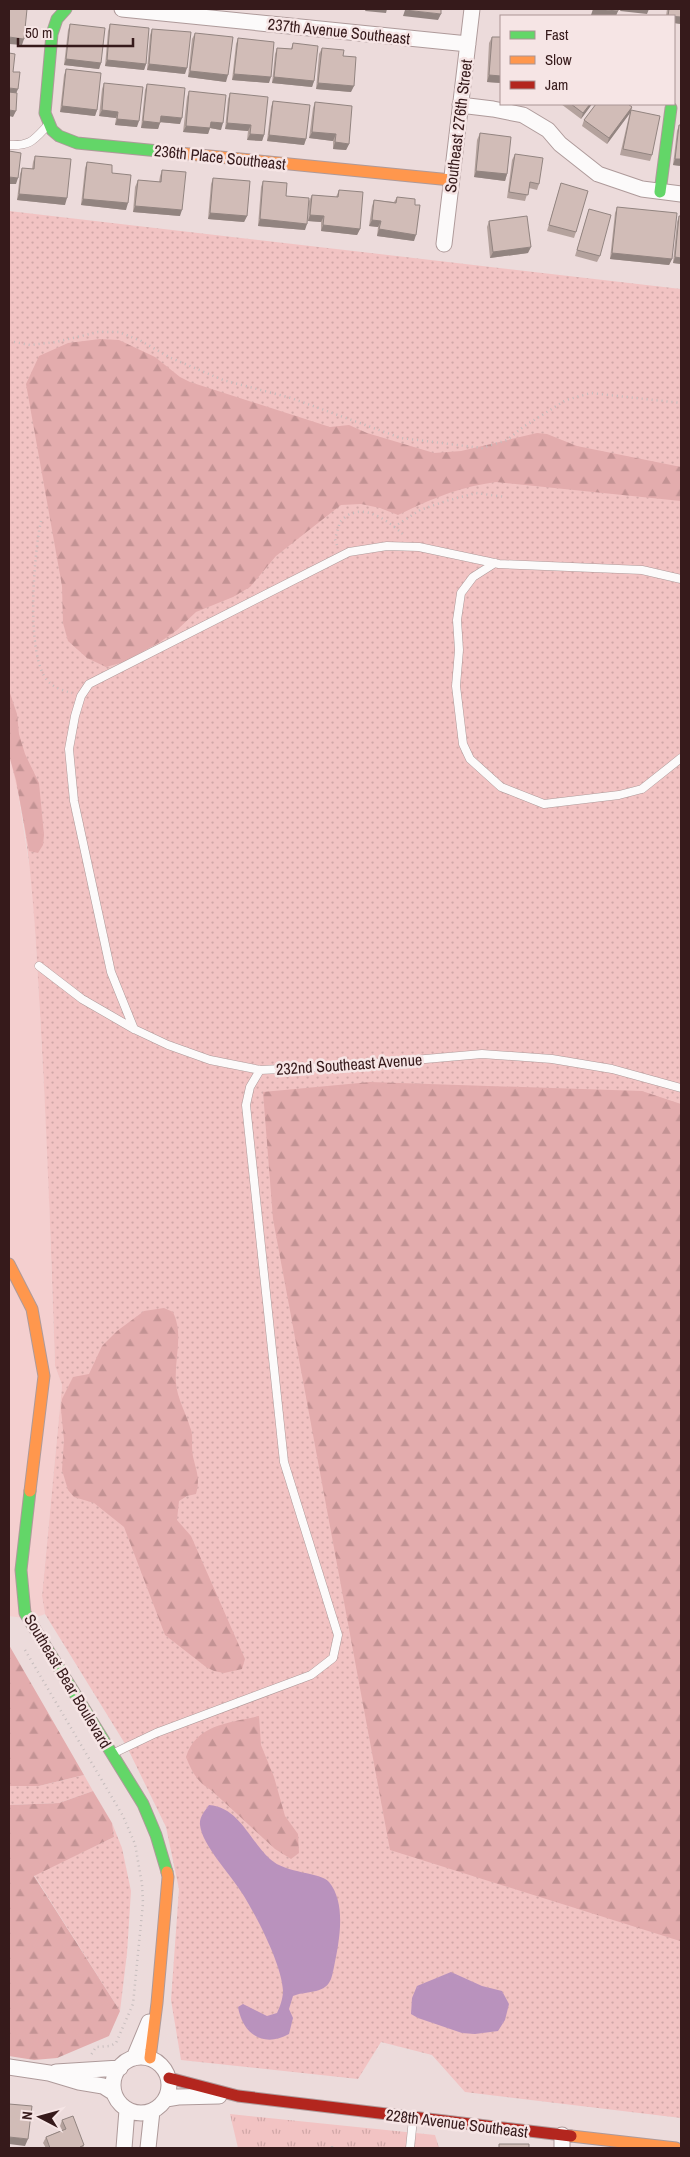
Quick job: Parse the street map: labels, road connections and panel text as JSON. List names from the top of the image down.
{
  "streets": {
    "street": [
      "237th Avenue Southeast",
      "Southeast 276th Street",
      "236th Place Southeast",
      "Southeast Bear Boulevard",
      "228th Avenue Southeast"
    ],
    "lane": ["232nd Southeast Avenue"]
  },
  "crossings": [
    ["237th Avenue Southeast", "Southeast 276th Street"],
    ["Southeast 276th Street", "236th Place Southeast"],
    ["Southeast Bear Boulevard", "228th Avenue Southeast"]
  ],
  "legend": ["Fast", "Slow", "Jam"],
  "scale_bar": "50 m",
  "north": "left"
}
